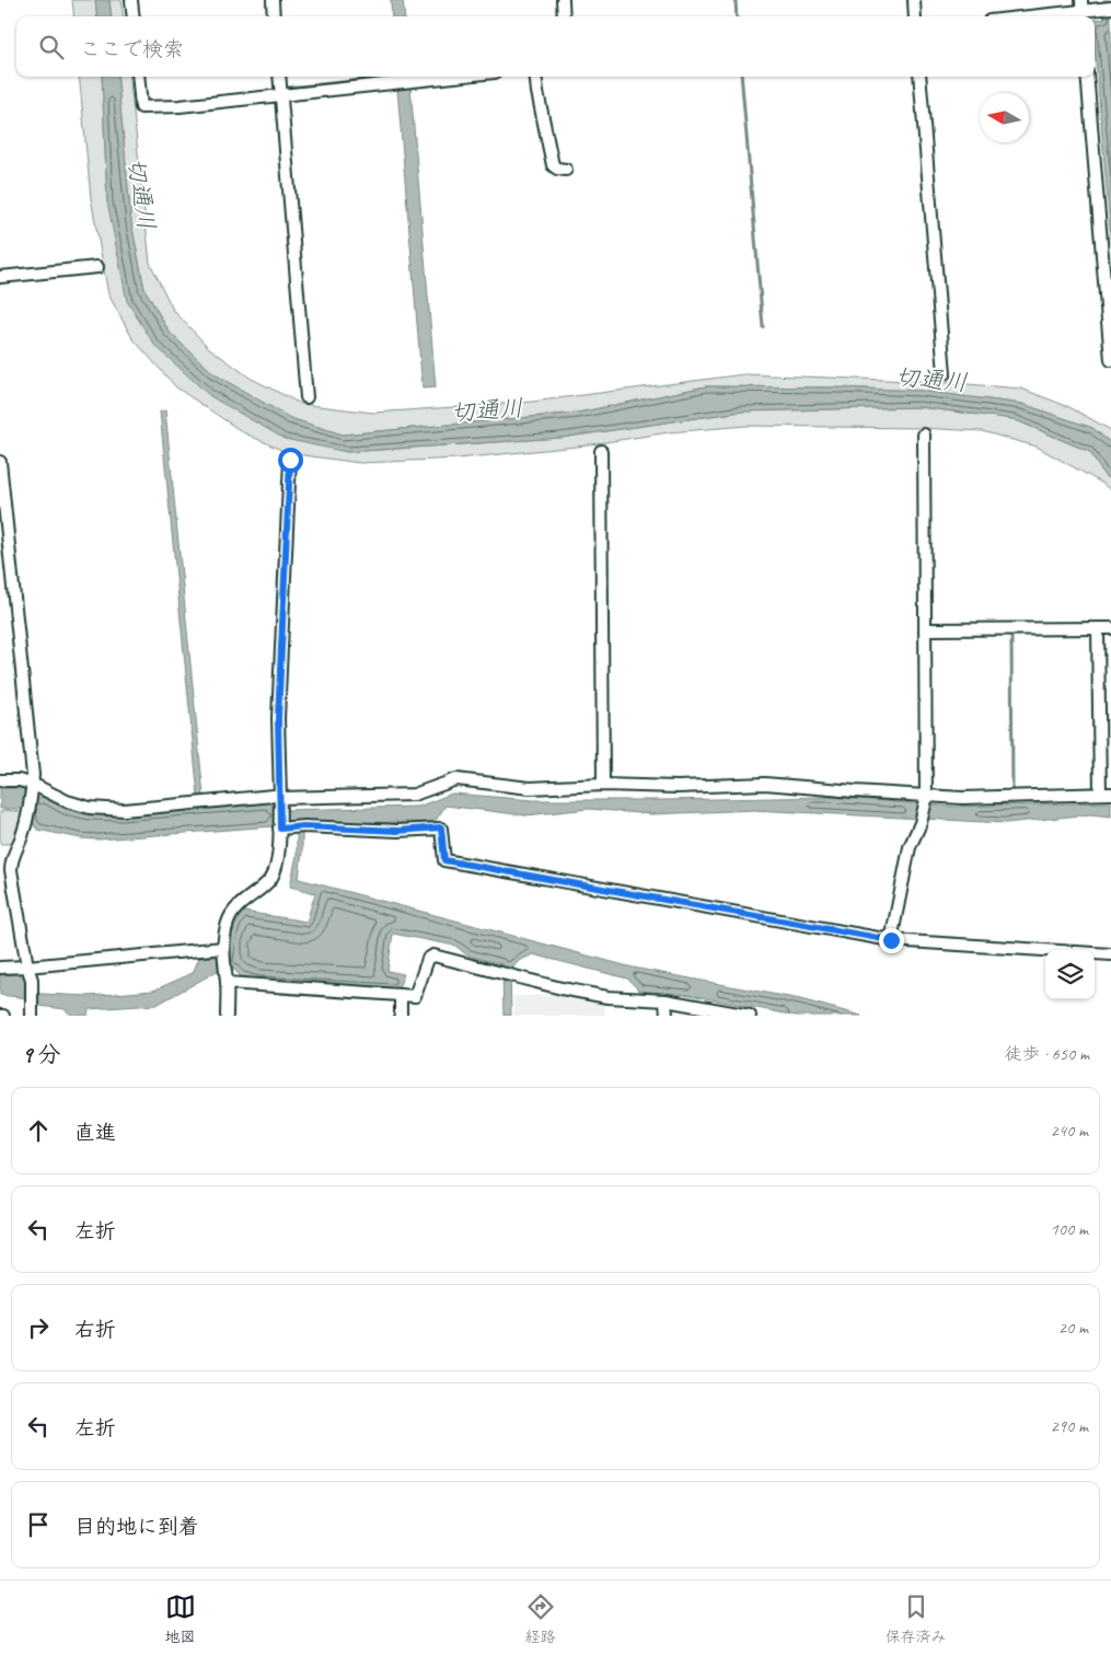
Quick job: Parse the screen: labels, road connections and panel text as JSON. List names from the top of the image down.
{
  "water": ["切通川"],
  "north": "left",
  "page": {
    "search": "ここで検索",
    "heading": ["9 分", "徒歩 · 650 m"],
    "list": [
      ["直進", "240 m"],
      ["左折", "100 m"],
      ["右折", "20 m"],
      ["左折", "290 m"],
      "目的地に到着"
    ],
    "nav": ["地図", "経路", "保存済み"]
  }
}
